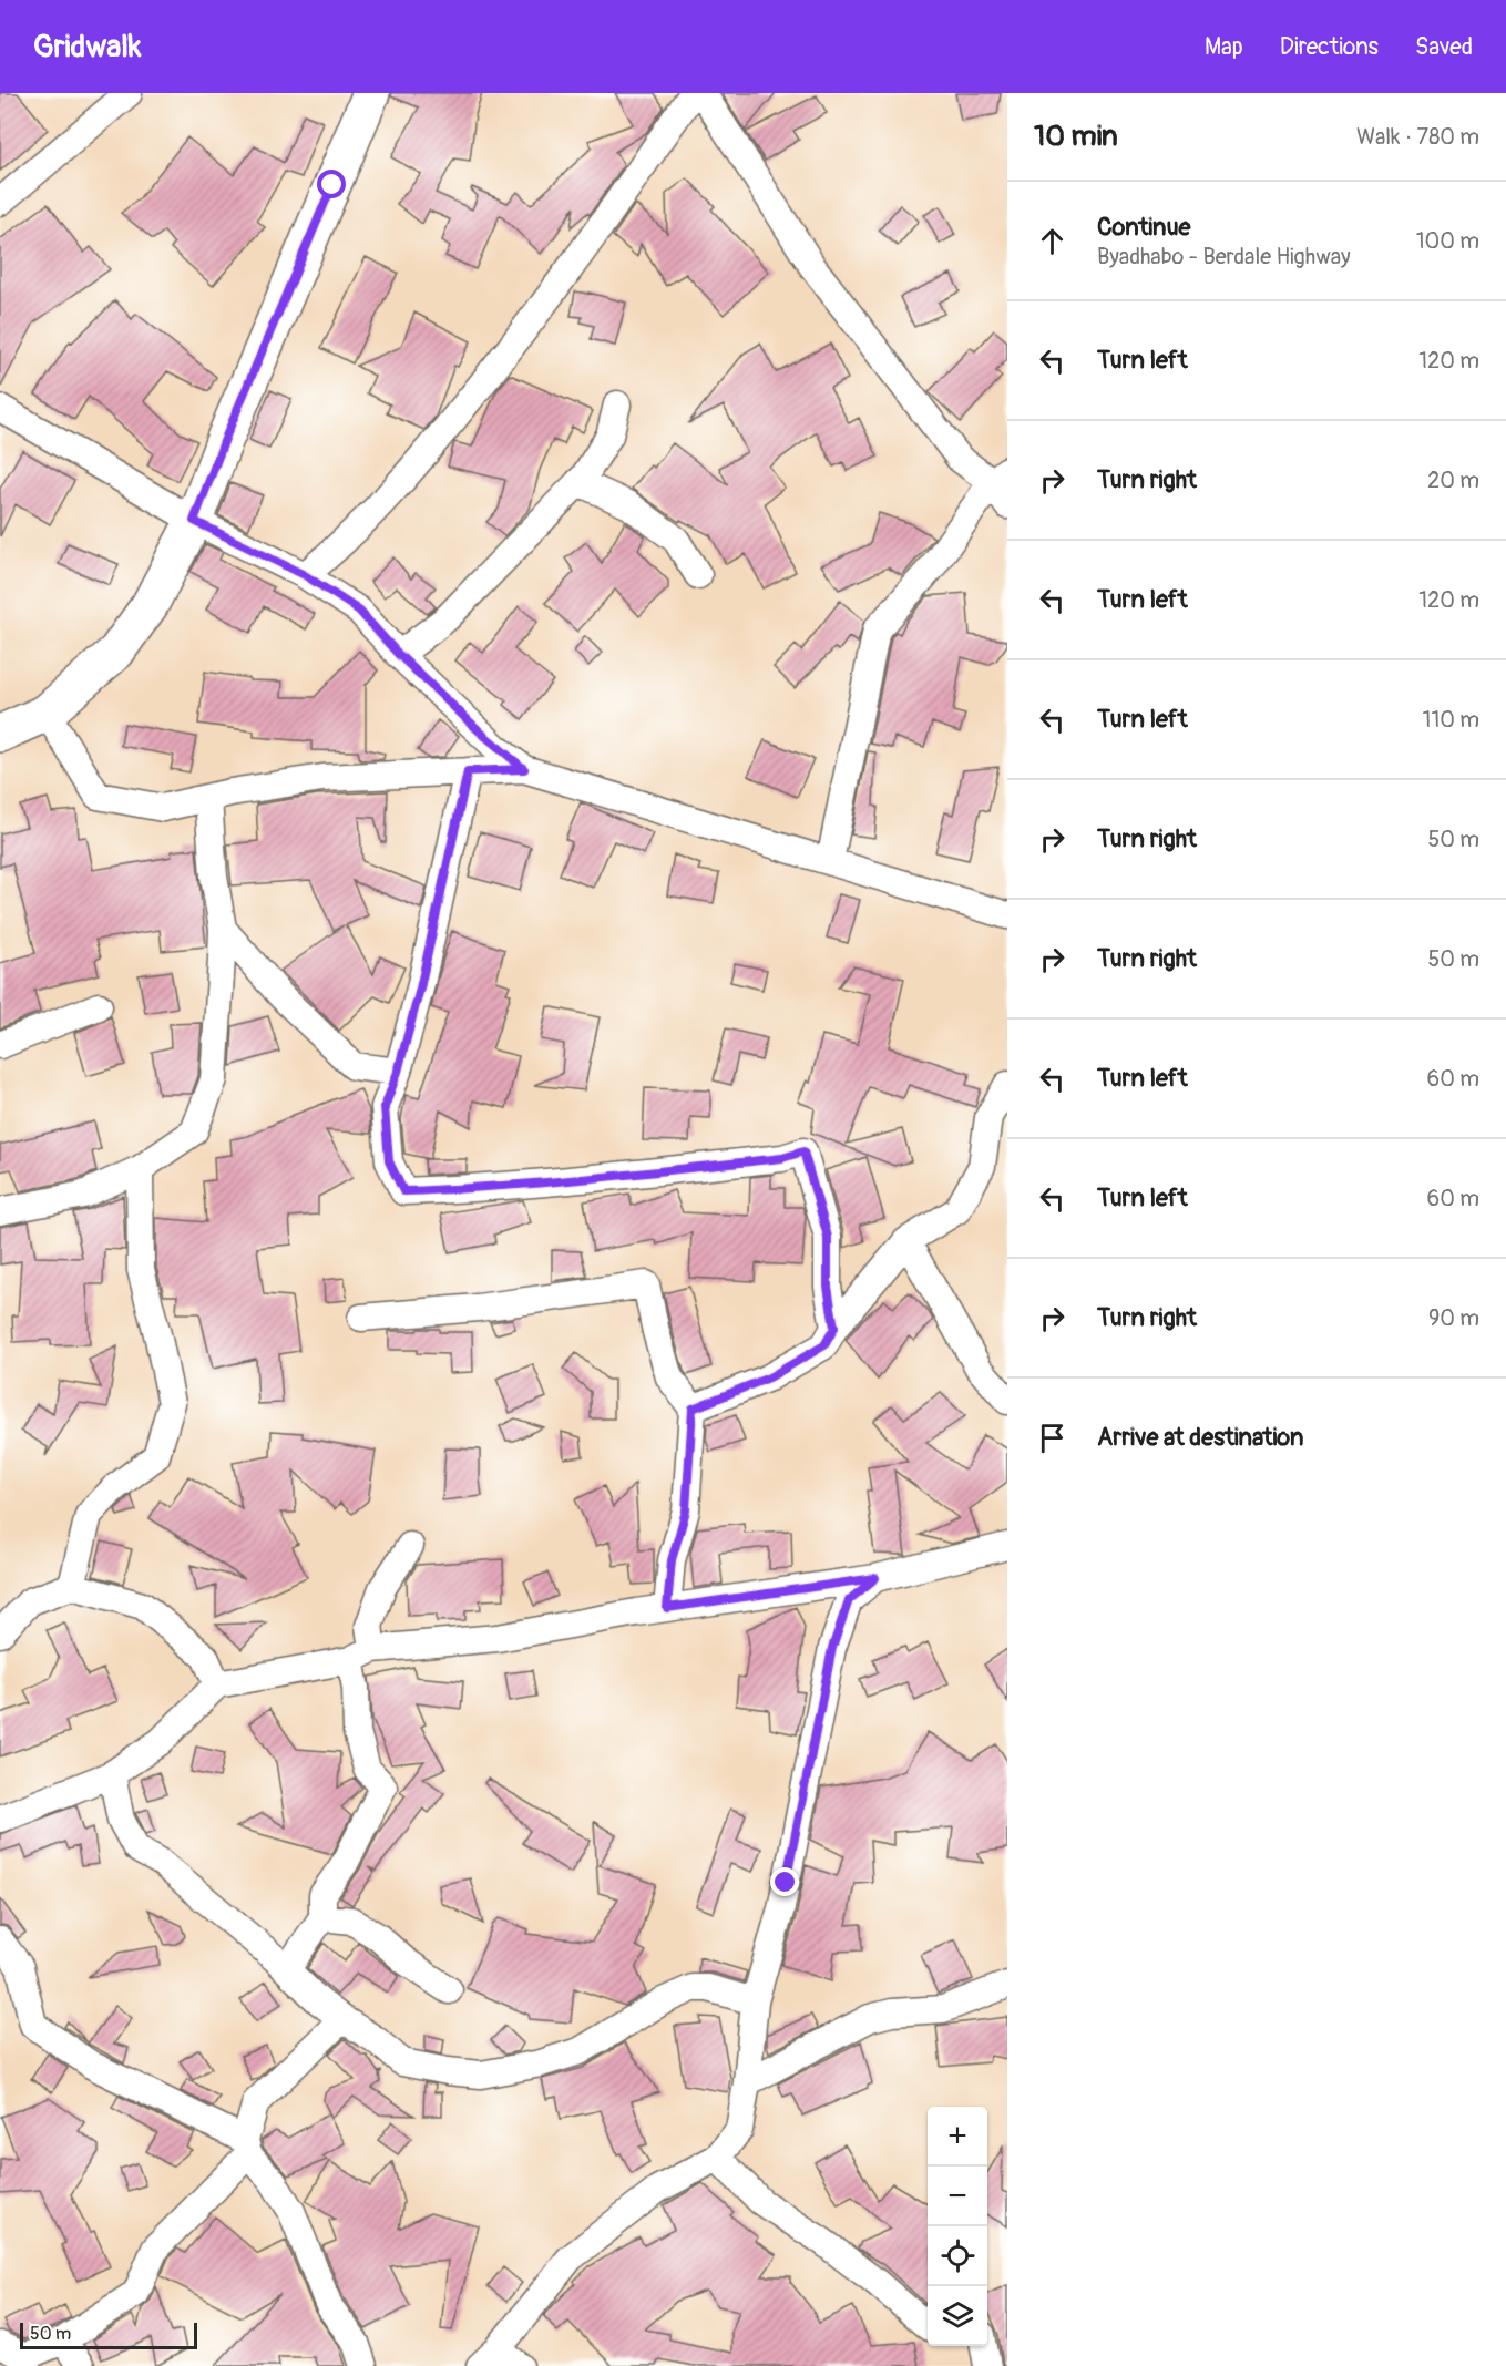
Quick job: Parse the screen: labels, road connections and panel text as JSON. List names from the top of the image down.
{
  "scale_bar": "50 m",
  "page": {
    "header": "Gridwalk",
    "nav": ["Map", "Directions", "Saved"],
    "heading": ["10 min", "Walk · 780 m"],
    "list": [
      ["Continue", "Byadhabo - Berdale Highway", "100 m"],
      ["Turn left", "120 m"],
      ["Turn right", "20 m"],
      ["Turn left", "120 m"],
      ["Turn left", "110 m"],
      ["Turn right", "50 m"],
      ["Turn right", "50 m"],
      ["Turn left", "60 m"],
      ["Turn left", "60 m"],
      ["Turn right", "90 m"],
      "Arrive at destination"
    ],
    "map_buttons": ["+", "−"],
    "scale": "50 m"
  }
}
